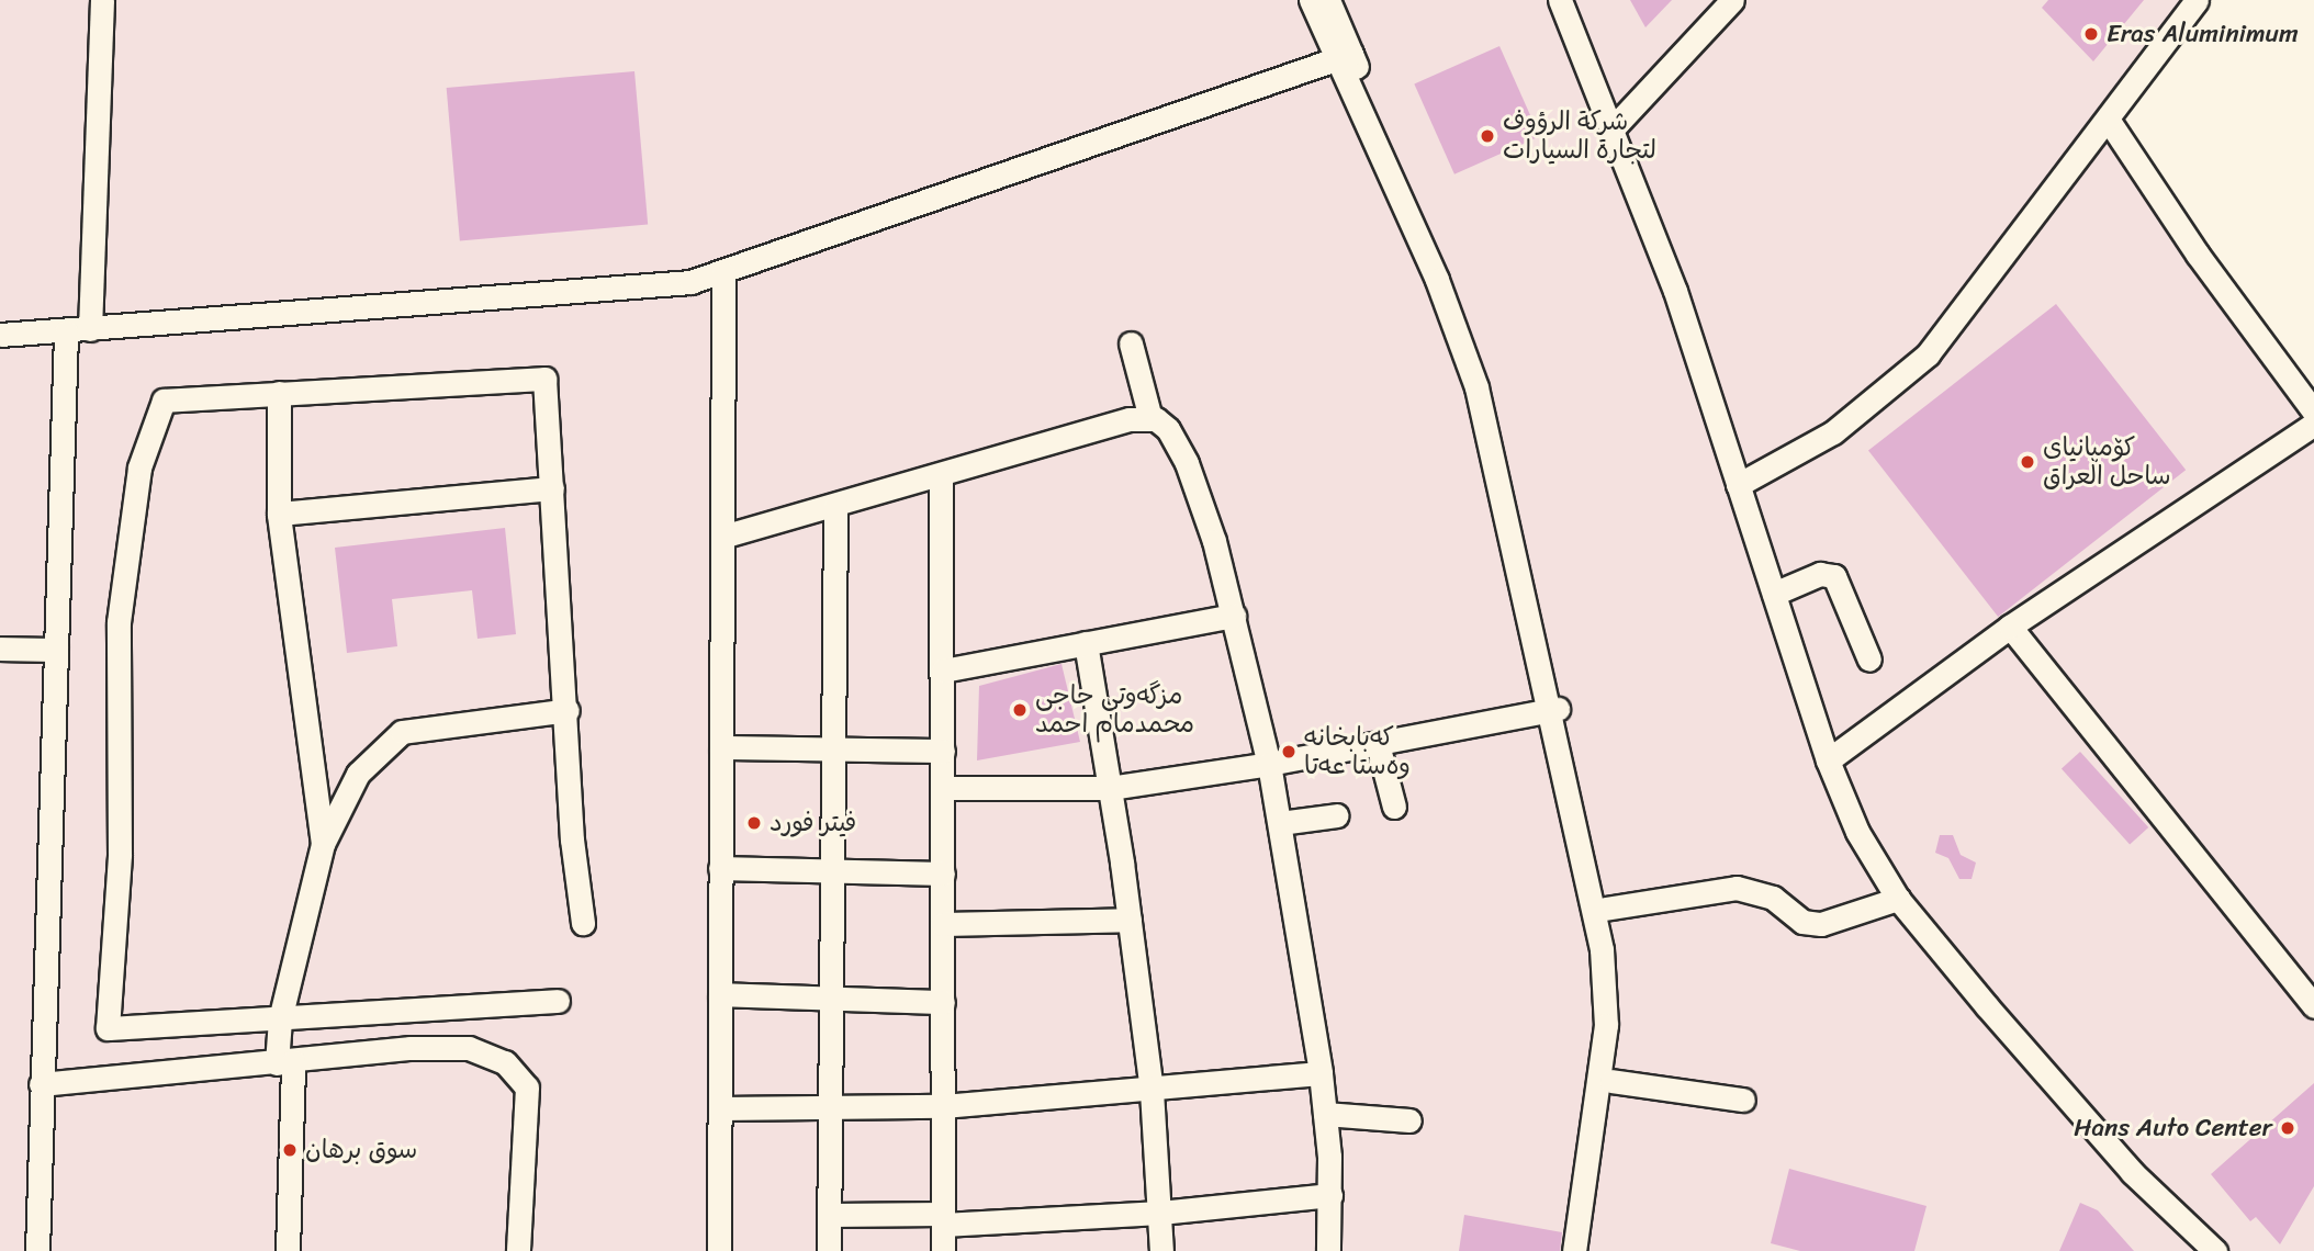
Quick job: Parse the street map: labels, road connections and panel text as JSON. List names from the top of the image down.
{
  "places": [
    "Eras Aluminimum",
    "شركة الرؤوف لتجارة السيارات",
    "کۆمپانیای ساحل العراق",
    "مزگەوتی حاجی محمدمام احمد",
    "کەبابخانە وەستا عەتا",
    "فيتر فورد",
    "Hans Auto Center",
    "سوق برهان"
  ]
}
